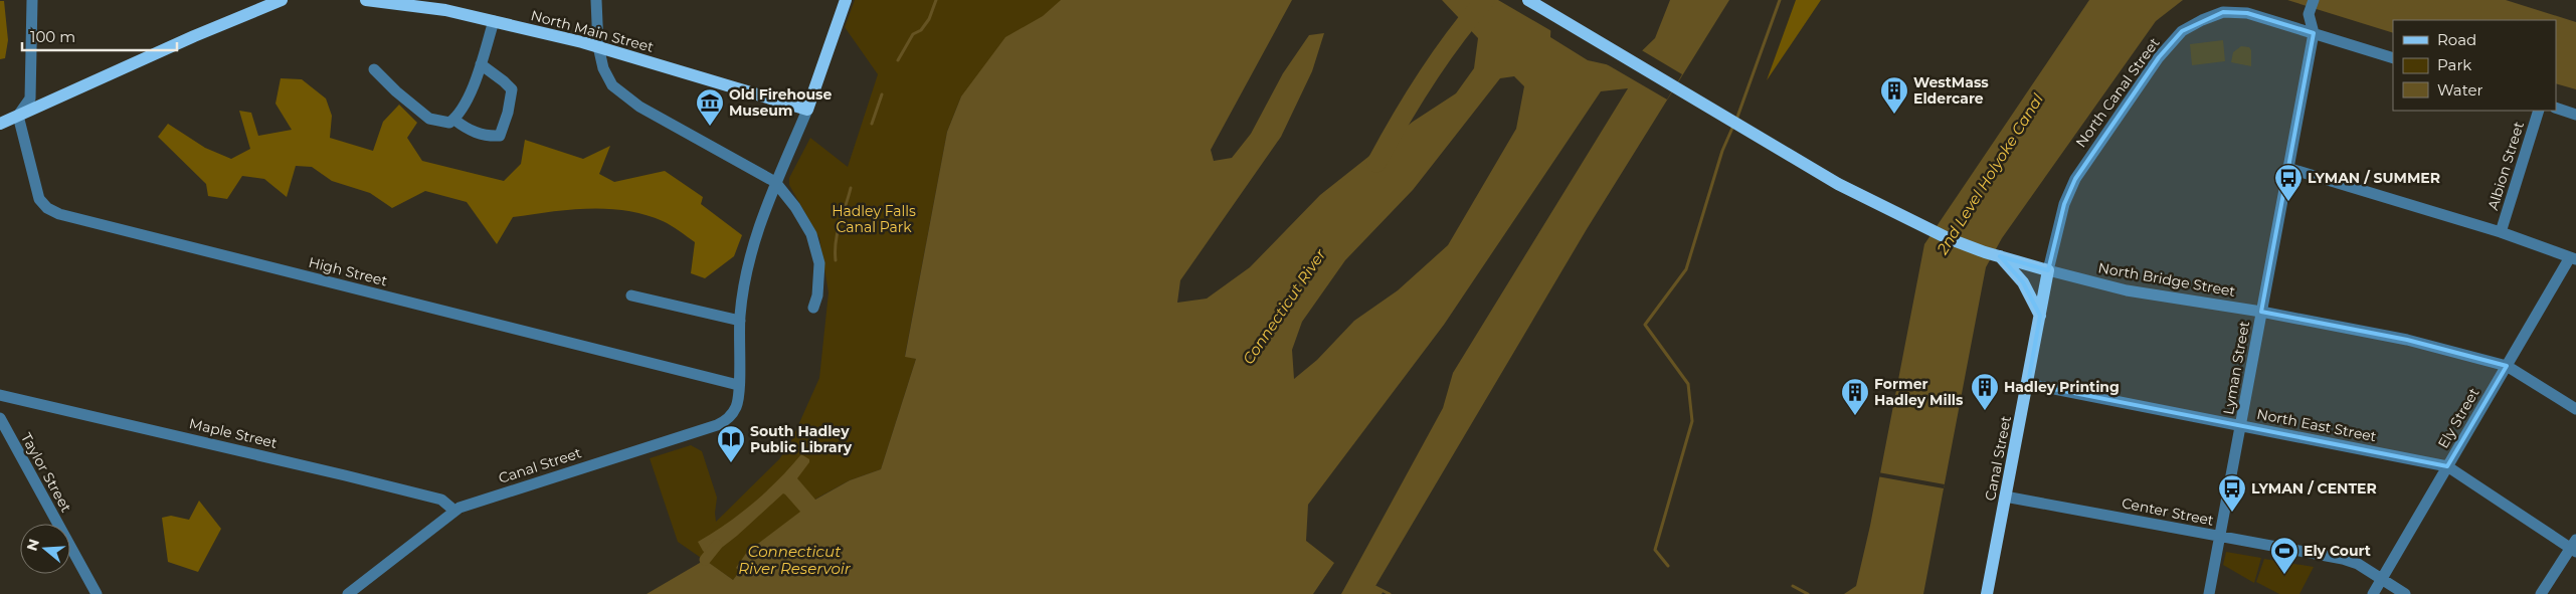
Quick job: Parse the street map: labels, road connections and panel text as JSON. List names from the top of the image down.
{
  "streets": {
    "main road": ["North Main Street", "North Bridge Street", "Canal Street"],
    "street": [
      "North Canal Street",
      "Albion Street",
      "High Street",
      "Lyman Street",
      "Ely Street",
      "North East Street",
      "Maple Street",
      "Taylor Street",
      "Center Street"
    ]
  },
  "crossings": [
    ["North Main Street", "Canal Street"],
    ["North Canal Street", "North Bridge Street"],
    ["North Canal Street", "Lyman Street"],
    ["North Canal Street", "Canal Street"],
    ["High Street", "Canal Street"],
    ["North Bridge Street", "Lyman Street"],
    ["North Bridge Street", "Ely Street"],
    ["North Bridge Street", "Canal Street"],
    ["Lyman Street", "North East Street"],
    ["Lyman Street", "Center Street"],
    ["Ely Street", "North East Street"],
    ["Ely Street", "Center Street"],
    ["North East Street", "Canal Street"],
    ["Maple Street", "Canal Street"],
    ["Canal Street", "Center Street"]
  ],
  "water": ["2nd Level Holyoke Canal", "Connecticut River", "Connecticut River Reservoir"],
  "parks": ["Hadley Falls Canal Park"],
  "places": {
    "building": ["WestMass Eldercare", "Hadley Printing", "Former Hadley Mills"],
    "museum": ["Old Firehouse Museum"],
    "bus stop": ["LYMAN / SUMMER", "LYMAN / CENTER"],
    "library": ["South Hadley Public Library"],
    "sports": ["Ely Court"]
  },
  "legend": ["Road", "Park", "Water"],
  "scale_bar": "100 m",
  "north": "left"
}
